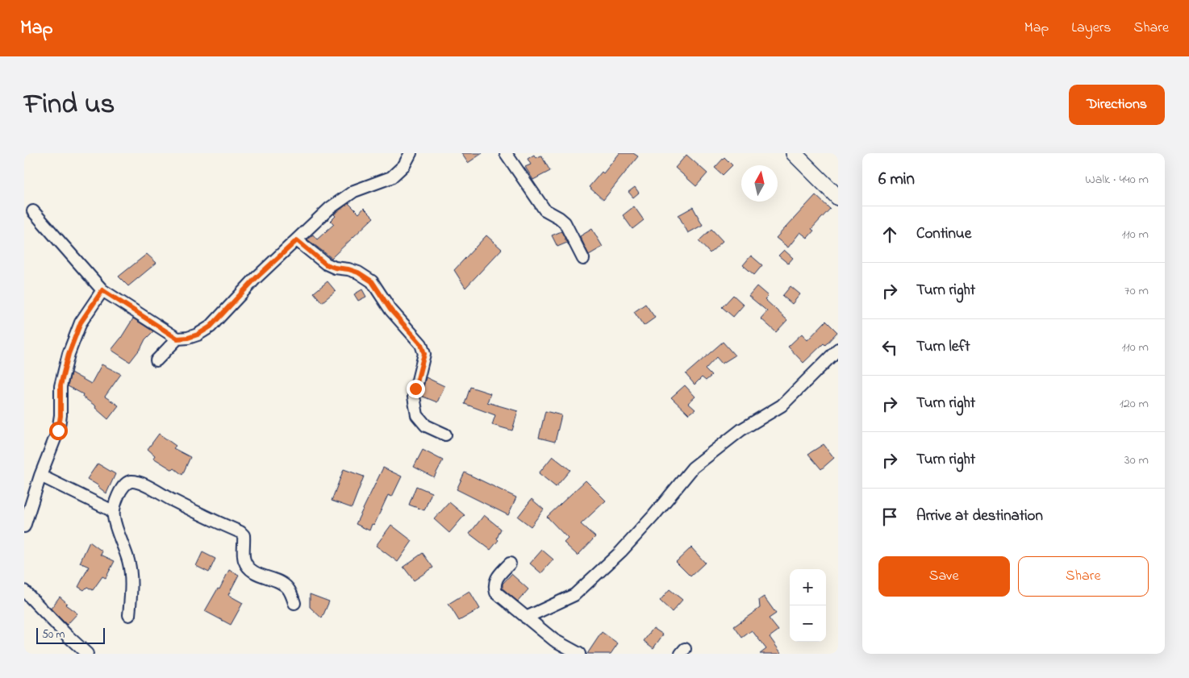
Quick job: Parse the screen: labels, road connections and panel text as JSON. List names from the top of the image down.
{
  "scale_bar": "50 m",
  "north": "top",
  "page": {
    "header": "Map",
    "nav": ["Map", "Layers", "Share"],
    "title": "Find us",
    "buttons": [
      "Directions",
      ["Save", "Share"]
    ],
    "heading": ["6 min", "Walk · 440 m"],
    "list": [
      ["Continue", "110 m"],
      ["Turn right", "70 m"],
      ["Turn left", "110 m"],
      ["Turn right", "120 m"],
      ["Turn right", "30 m"],
      "Arrive at destination"
    ],
    "map_buttons": ["+", "−"],
    "scale": "50 m"
  }
}
